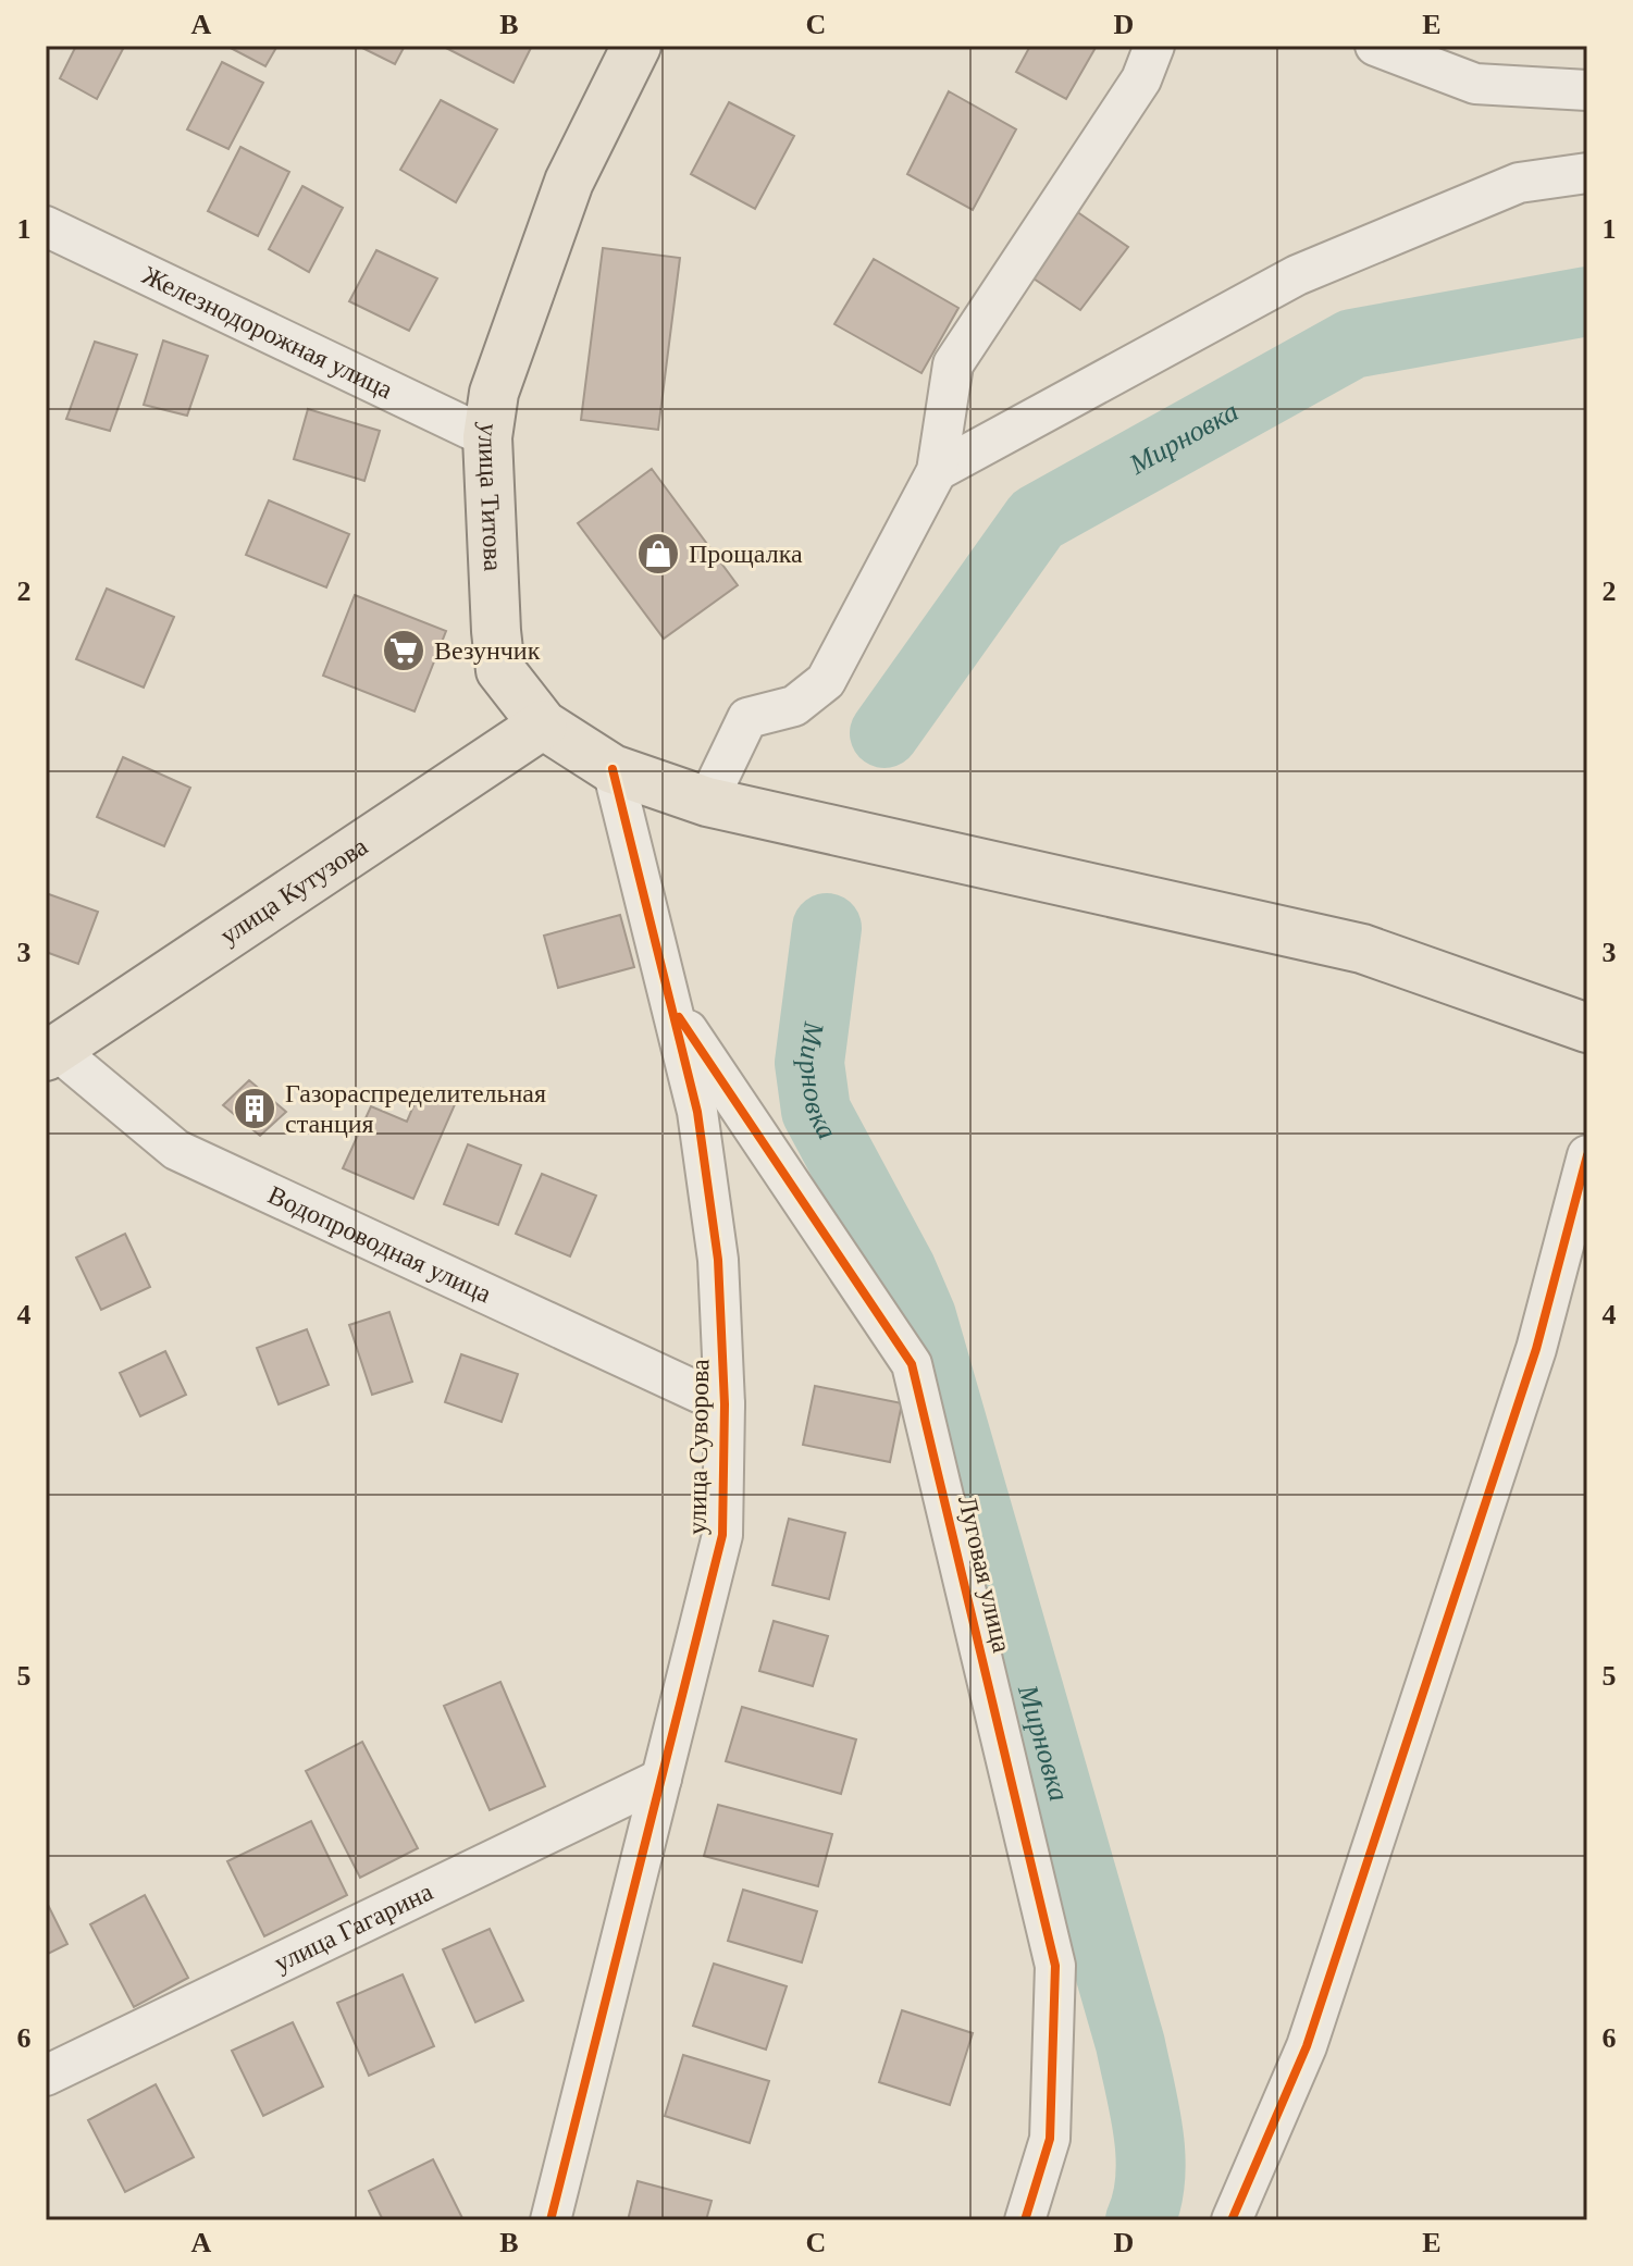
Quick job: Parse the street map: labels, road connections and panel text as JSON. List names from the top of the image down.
{
  "streets": {
    "main road": ["улица Титова", "улица Кутузова"],
    "street": [
      "Железнодорожная улица",
      "Водопроводная улица",
      "улица Суворова",
      "Луговая улица",
      "улица Гагарина"
    ]
  },
  "crossings": [
    ["Железнодорожная улица", "улица Титова"],
    ["улица Титова", "улица Кутузова"],
    ["улица Титова", "улица Суворова"],
    ["улица Кутузова", "Водопроводная улица"],
    ["Водопроводная улица", "улица Суворова"],
    ["улица Суворова", "Луговая улица"],
    ["улица Суворова", "улица Гагарина"]
  ],
  "water": ["Мирновка"],
  "places": {
    "shop": ["Прощалка"],
    "supermarket": ["Везунчик"],
    "building": ["Газораспределительная станция"]
  },
  "grid": {
    "columns": [
      "A",
      "B",
      "C",
      "D",
      "E"
    ],
    "rows": [
      "1",
      "2",
      "3",
      "4",
      "5",
      "6"
    ]
  }
}
